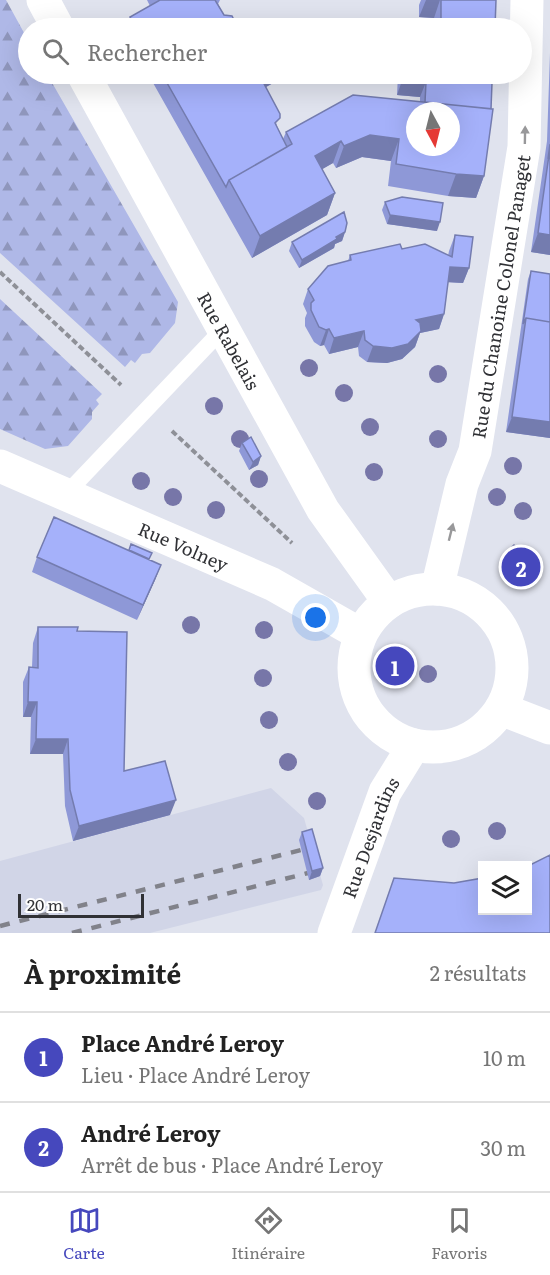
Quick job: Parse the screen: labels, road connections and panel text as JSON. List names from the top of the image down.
{
  "streets": {
    "street": [
      "Rue du Chanoine Colonel Panaget",
      "Rue Rabelais",
      "Rue Volney",
      "Rue Desjardins"
    ]
  },
  "crossings": [
    ["Rue du Chanoine Colonel Panaget", "Rue Rabelais"],
    ["Rue du Chanoine Colonel Panaget", "Rue Volney"],
    ["Rue du Chanoine Colonel Panaget", "Rue Desjardins"],
    ["Rue Rabelais", "Rue Volney"],
    ["Rue Rabelais", "Rue Desjardins"],
    ["Rue Volney", "Rue Desjardins"]
  ],
  "one_way": ["Rue du Chanoine Colonel Panaget"],
  "scale_bar": "20 m",
  "north": "bottom",
  "page": {
    "search": "Rechercher",
    "pins": ["2", "1"],
    "scale": "20 m",
    "heading": ["À proximité", "2 résultats"],
    "list": [
      {
        "mark": "1",
        "name": "Place André Leroy",
        "note": "Lieu · Place André Leroy",
        "value": "10 m"
      },
      {
        "mark": "2",
        "name": "André Leroy",
        "note": "Arrêt de bus · Place André Leroy",
        "value": "30 m"
      }
    ],
    "nav": ["Carte", "Itinéraire", "Favoris"]
  }
}
